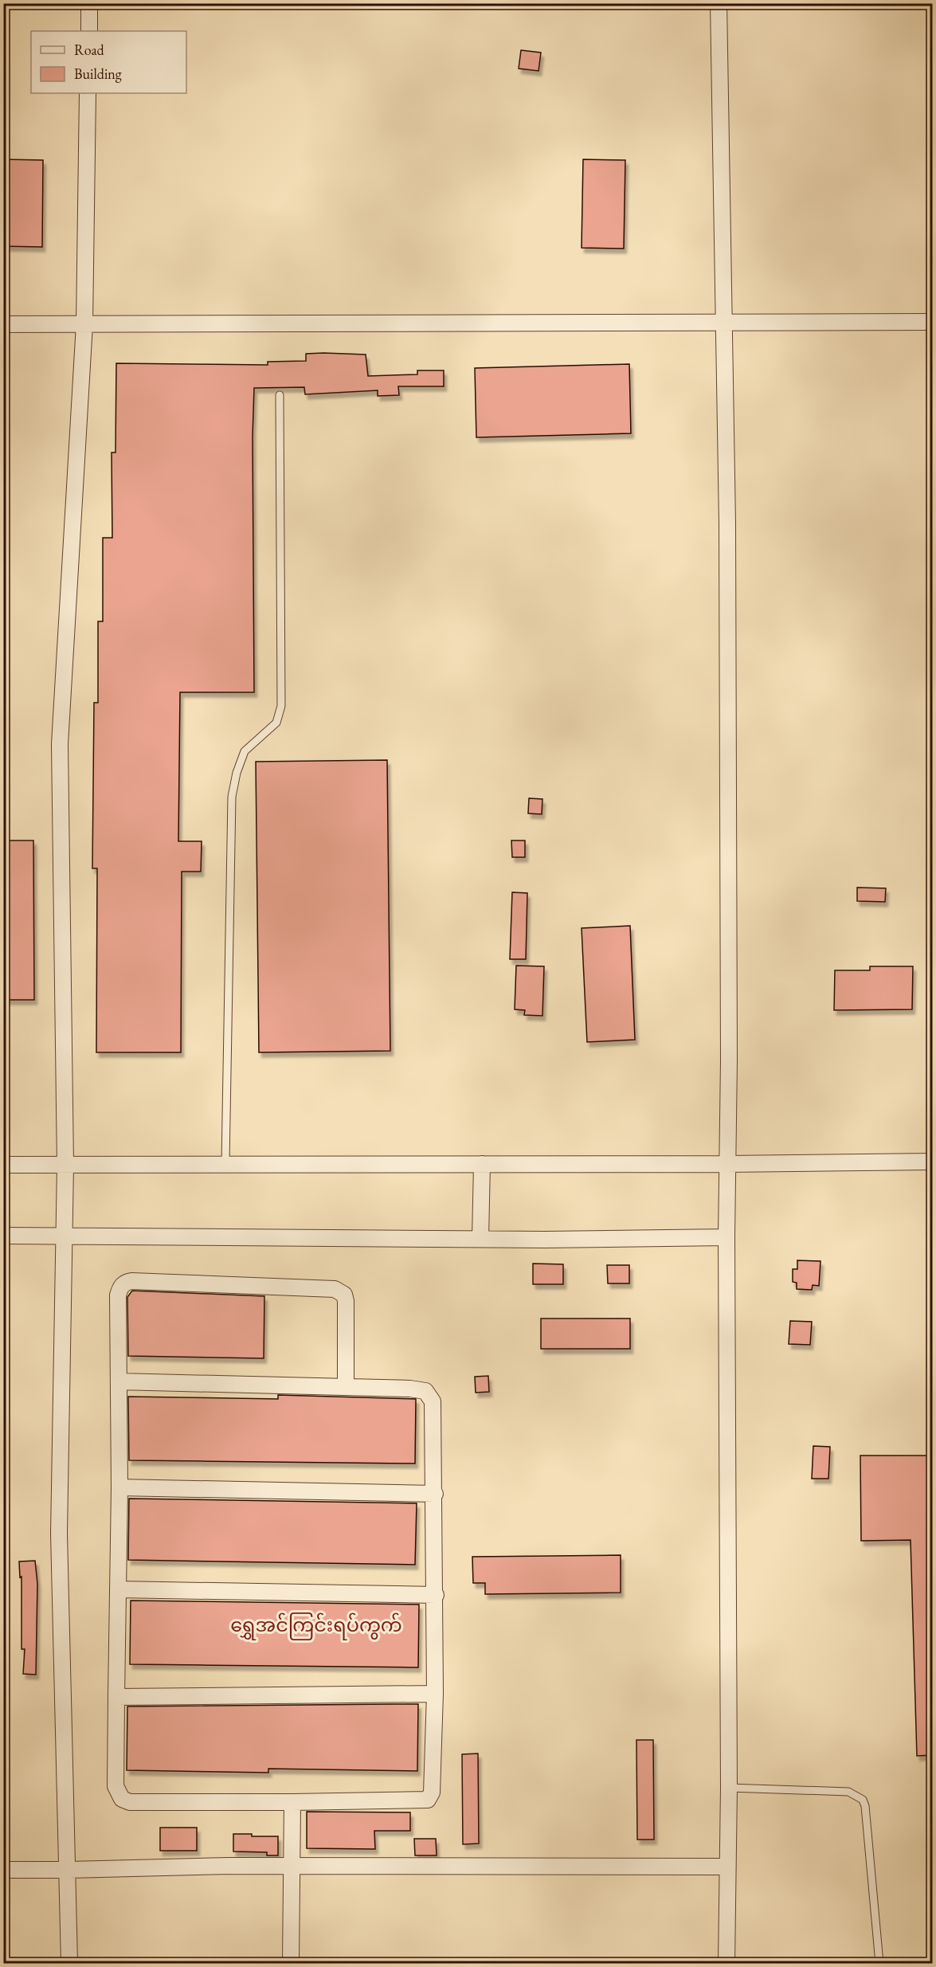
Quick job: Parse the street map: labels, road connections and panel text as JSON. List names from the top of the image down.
{
  "districts": ["ရွှေအင်ကြင်းရပ်ကွက်"],
  "legend": ["Road", "Building"]
}
